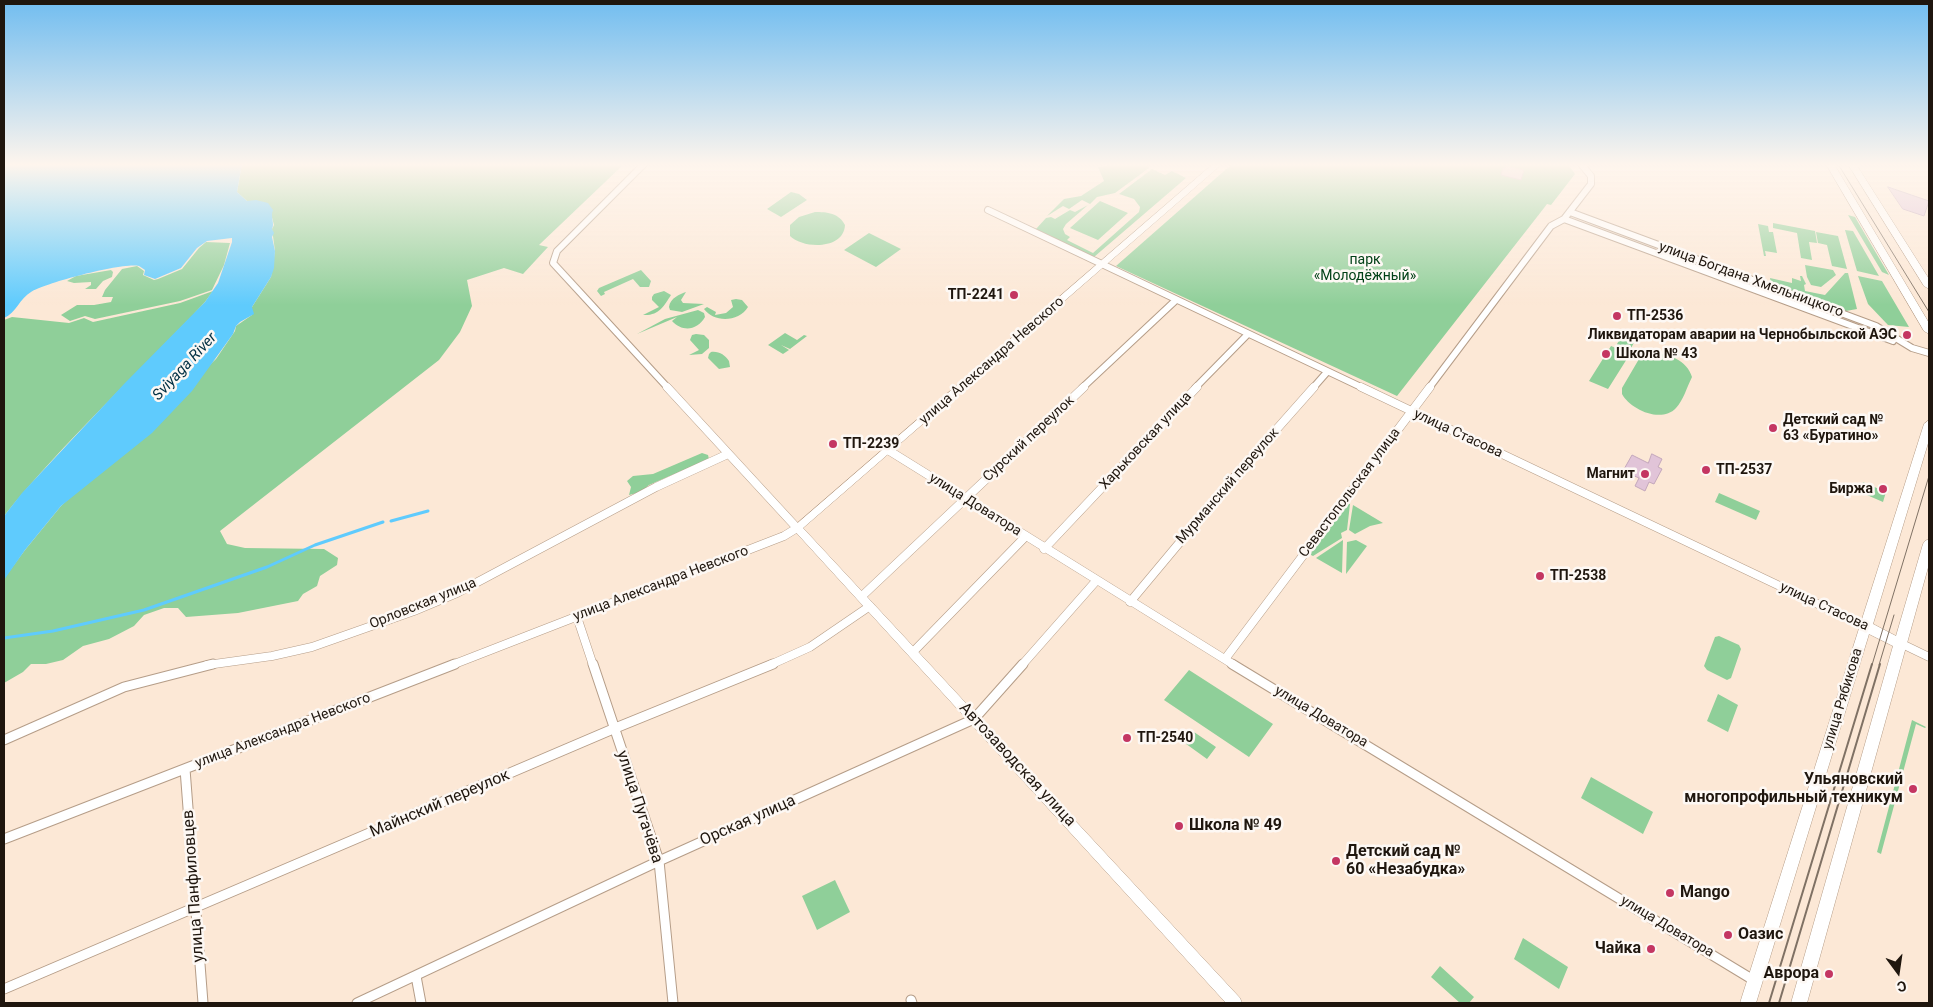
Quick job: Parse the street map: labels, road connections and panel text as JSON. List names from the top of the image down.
{
  "streets": {
    "main road": ["улица Стасова", "улица Рябикова"],
    "street": [
      "улица Богдана Хмельницкого",
      "улица Александра Невского",
      "Сурский переулок",
      "Харьковская улица",
      "Мурманский переулок",
      "Севастопольская улица",
      "улица Доватора",
      "Орловская улица",
      "Автозаводская улица",
      "Майнский переулок",
      "улица Пугачёва",
      "Орская улица",
      "улица Панфиловцев"
    ]
  },
  "crossings": [
    ["улица Богдана Хмельницкого", "Севастопольская улица"],
    ["улица Александра Невского", "улица Стасова"],
    ["улица Александра Невского", "улица Доватора"],
    ["улица Александра Невского", "Автозаводская улица"],
    ["улица Александра Невского", "улица Пугачёва"],
    ["улица Александра Невского", "улица Панфиловцев"],
    ["улица Стасова", "Сурский переулок"],
    ["улица Стасова", "Харьковская улица"],
    ["улица Стасова", "Мурманский переулок"],
    ["улица Стасова", "Севастопольская улица"],
    ["улица Стасова", "улица Рябикова"],
    ["Сурский переулок", "улица Доватора"],
    ["Сурский переулок", "Автозаводская улица"],
    ["Харьковская улица", "улица Доватора"],
    ["Мурманский переулок", "улица Доватора"],
    ["Севастопольская улица", "улица Доватора"],
    ["улица Доватора", "улица Рябикова"],
    ["улица Доватора", "Орская улица"],
    ["Автозаводская улица", "Майнский переулок"],
    ["Автозаводская улица", "Орская улица"],
    ["Майнский переулок", "улица Пугачёва"],
    ["Майнский переулок", "улица Панфиловцев"],
    ["улица Пугачёва", "Орская улица"]
  ],
  "water": ["Sviyaga River"],
  "parks": ["парк «Молодёжный»"],
  "places": [
    "ТП-2241",
    "ТП-2536",
    "Ликвидаторам аварии на Чернобыльской АЭС",
    "Школа № 43",
    "Детский сад № 63 «Буратино»",
    "ТП-2239",
    "ТП-2537",
    "Магнит",
    "Биржа",
    "ТП-2538",
    "ТП-2540",
    "Ульяновский многопрофильный техникум",
    "Школа № 49",
    "Детский сад № 60 «Незабудка»",
    "Mango",
    "Оазис",
    "Чайка",
    "Аврора"
  ],
  "north": "bottom"
}
